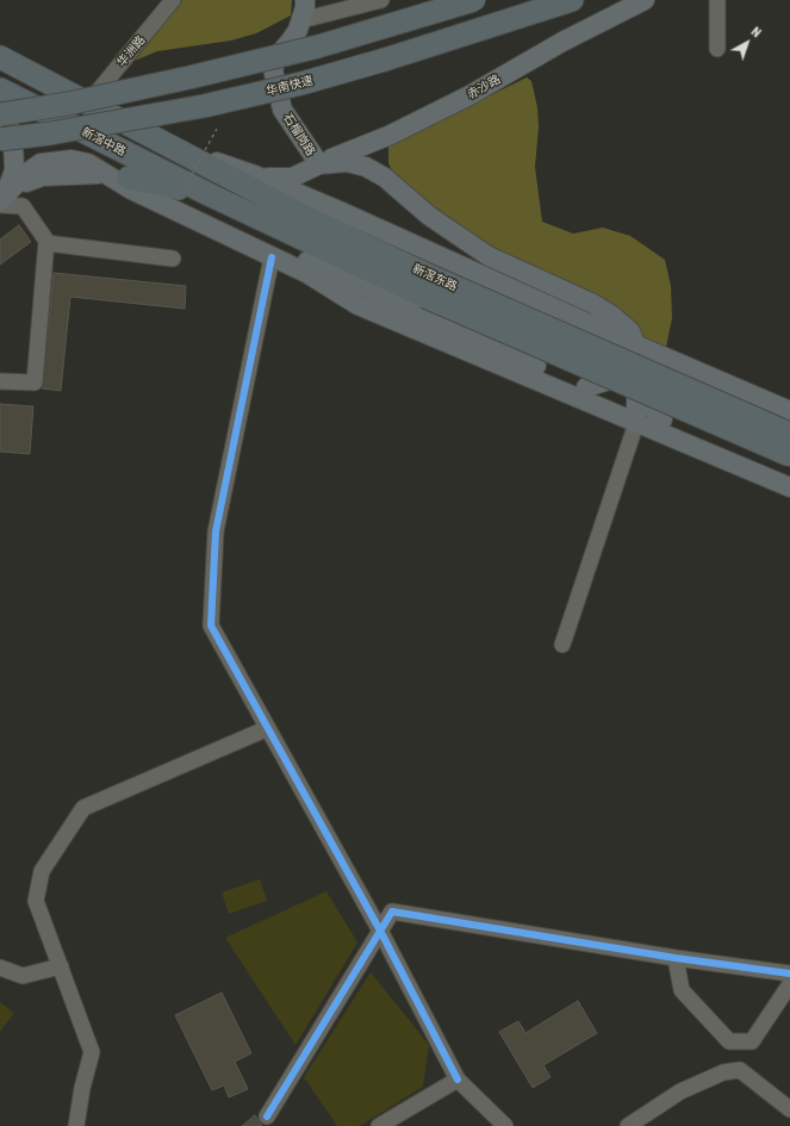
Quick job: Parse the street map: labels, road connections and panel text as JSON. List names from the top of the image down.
{
  "streets": {
    "highway": ["华南快速", "新滘中路", "新滘东路"],
    "main road": ["赤沙路", "石榴岗路"],
    "street": ["华洲路"]
  },
  "crossings": [
    ["华洲路", "新滘东路"],
    ["赤沙路", "石榴岗路"],
    ["新滘中路", "新滘东路"]
  ],
  "north": "top right"
}
